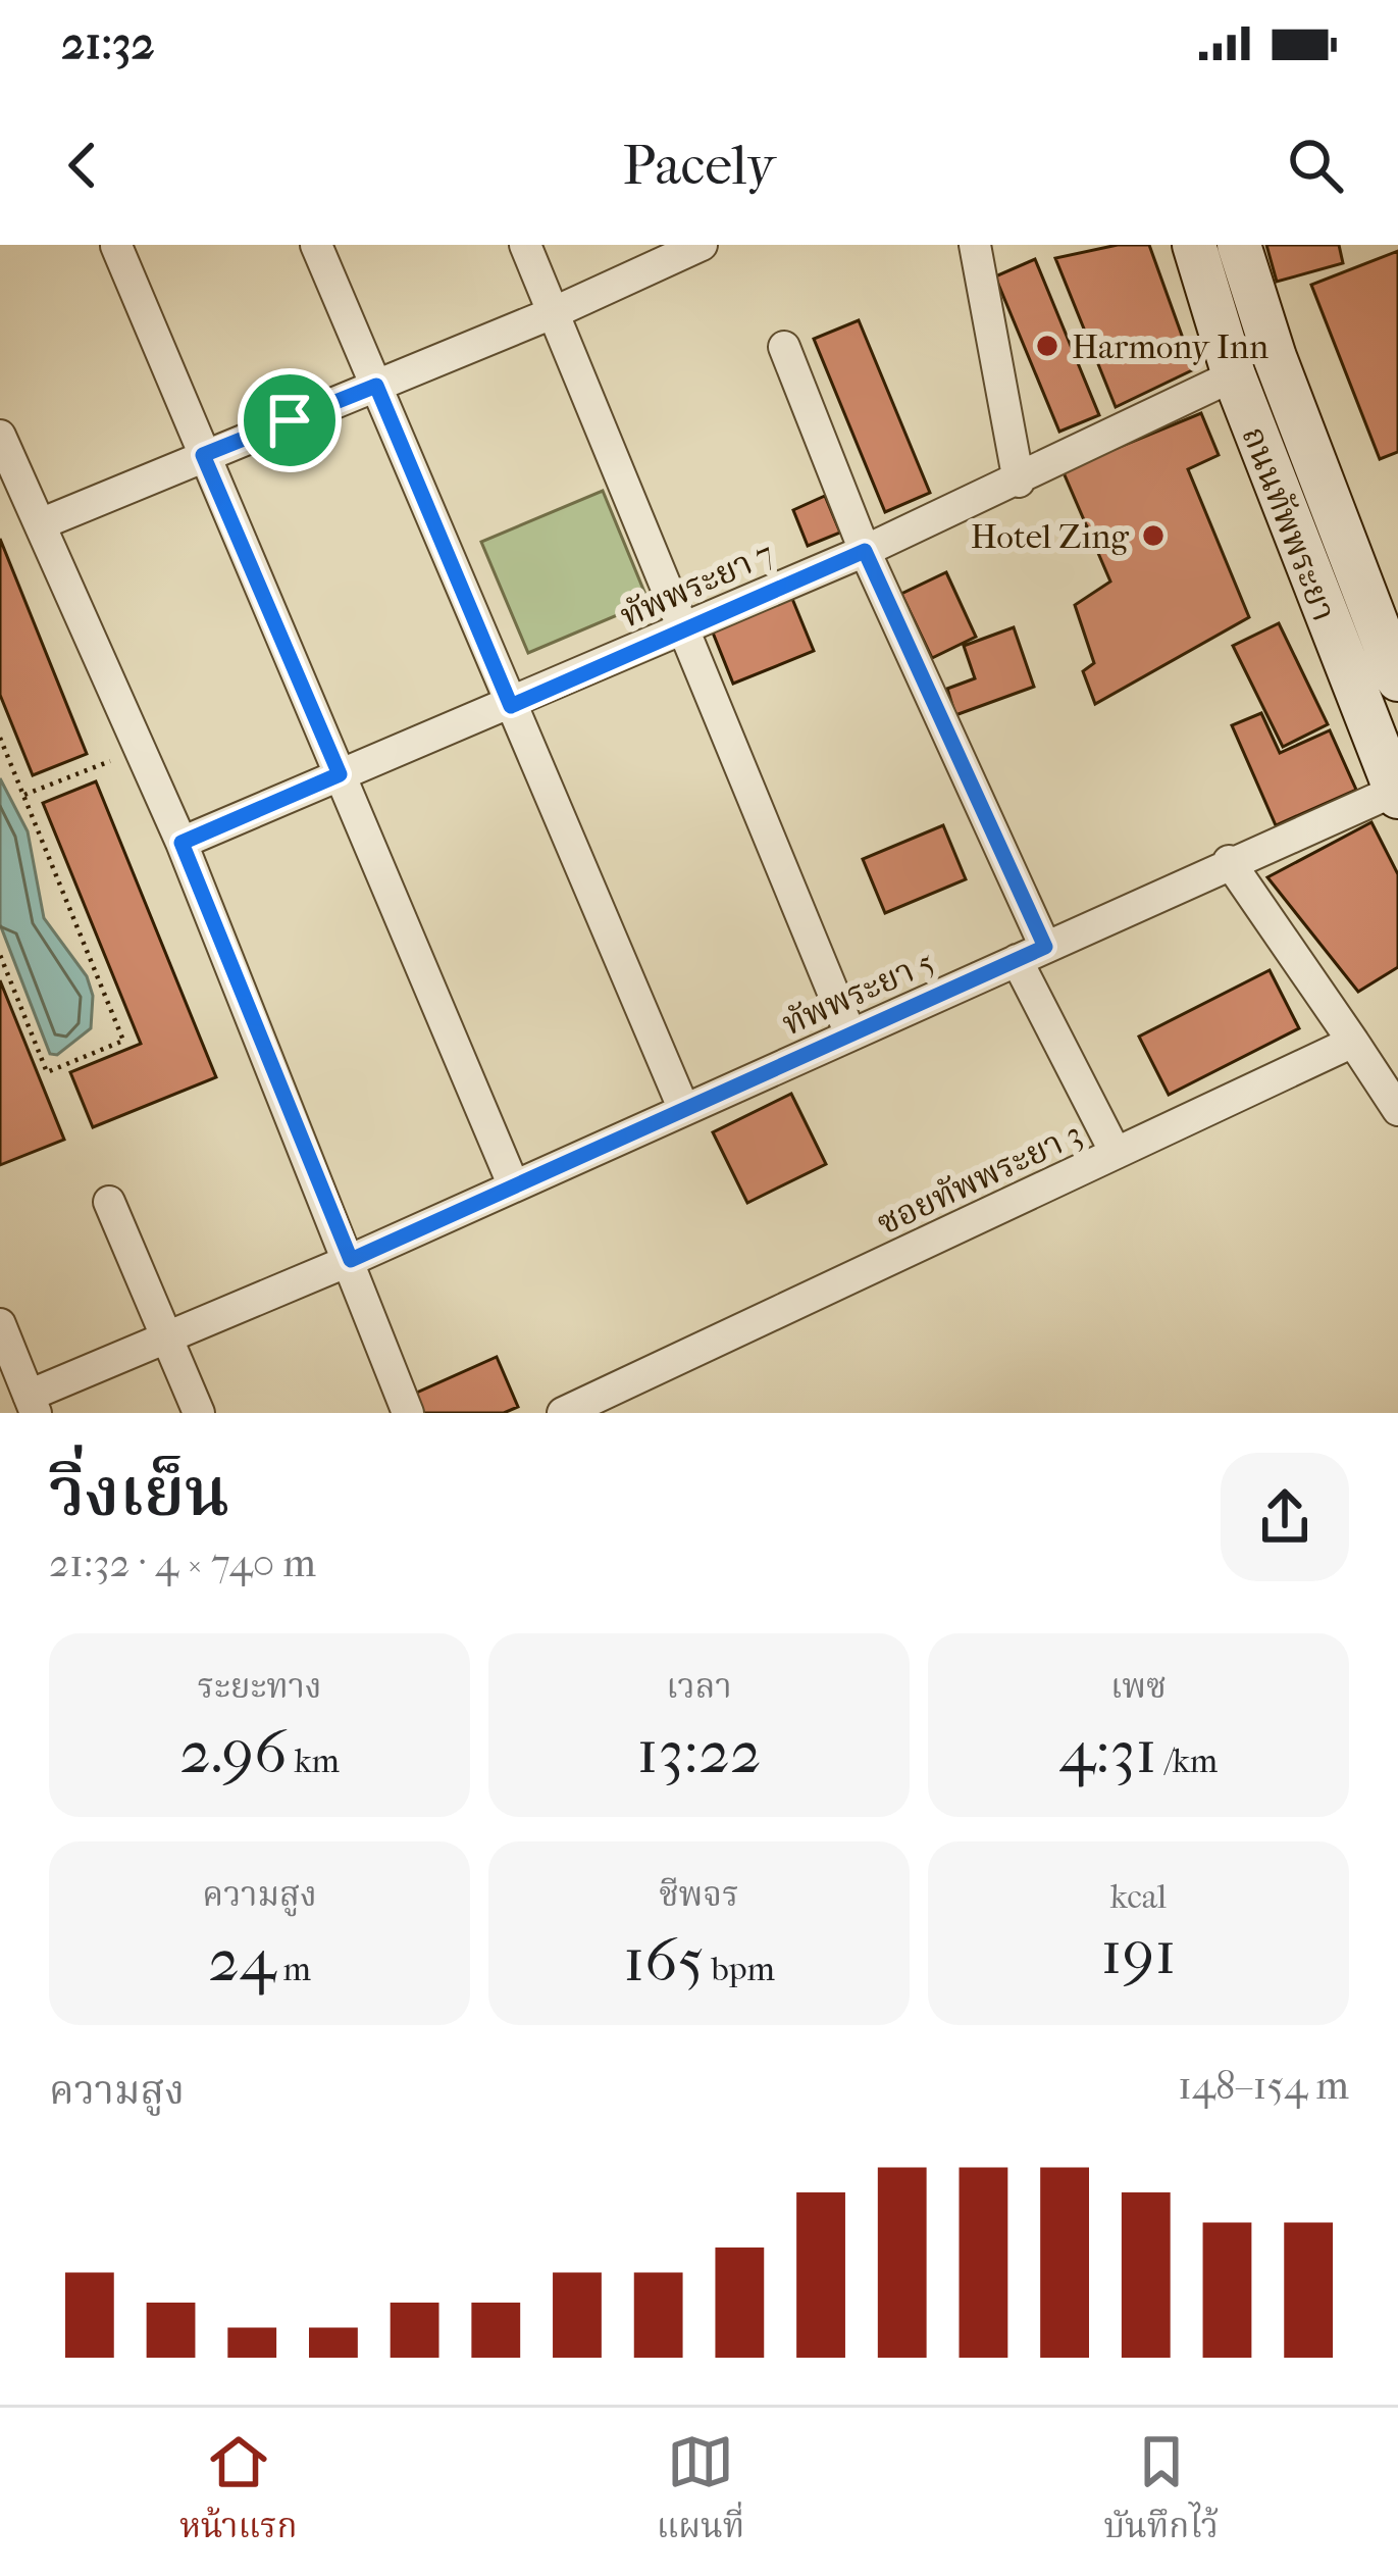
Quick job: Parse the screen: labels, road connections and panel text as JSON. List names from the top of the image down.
{
  "streets": {
    "main road": ["ถนนทัพพระยา"],
    "street": ["ทัพพระยา 7", "ทัพพระยา 5", "ซอยทัพพระยา 3"]
  },
  "crossings": [
    ["ถนนทัพพระยา", "ทัพพระยา 7"],
    ["ถนนทัพพระยา", "ทัพพระยา 5"]
  ],
  "places": ["Harmony Inn", "Hotel Zing"],
  "page": {
    "status": "21:32",
    "header": "Pacely",
    "heading": ["วิ่งเย็น", "21:32 · 4 × 740 m"],
    "stats": [
      ["ระยะทาง", "2.96 km"],
      ["เวลา", "13:22"],
      ["เพซ", "4:31 /km"],
      ["ความสูง", "24 m"],
      ["ชีพจร", "165 bpm"],
      ["kcal", "191"]
    ],
    "chart": ["ความสูง", "148–154 m"],
    "tabs": ["หน้าแรก", "แผนที่", "บันทึกไว้"]
  }
}
